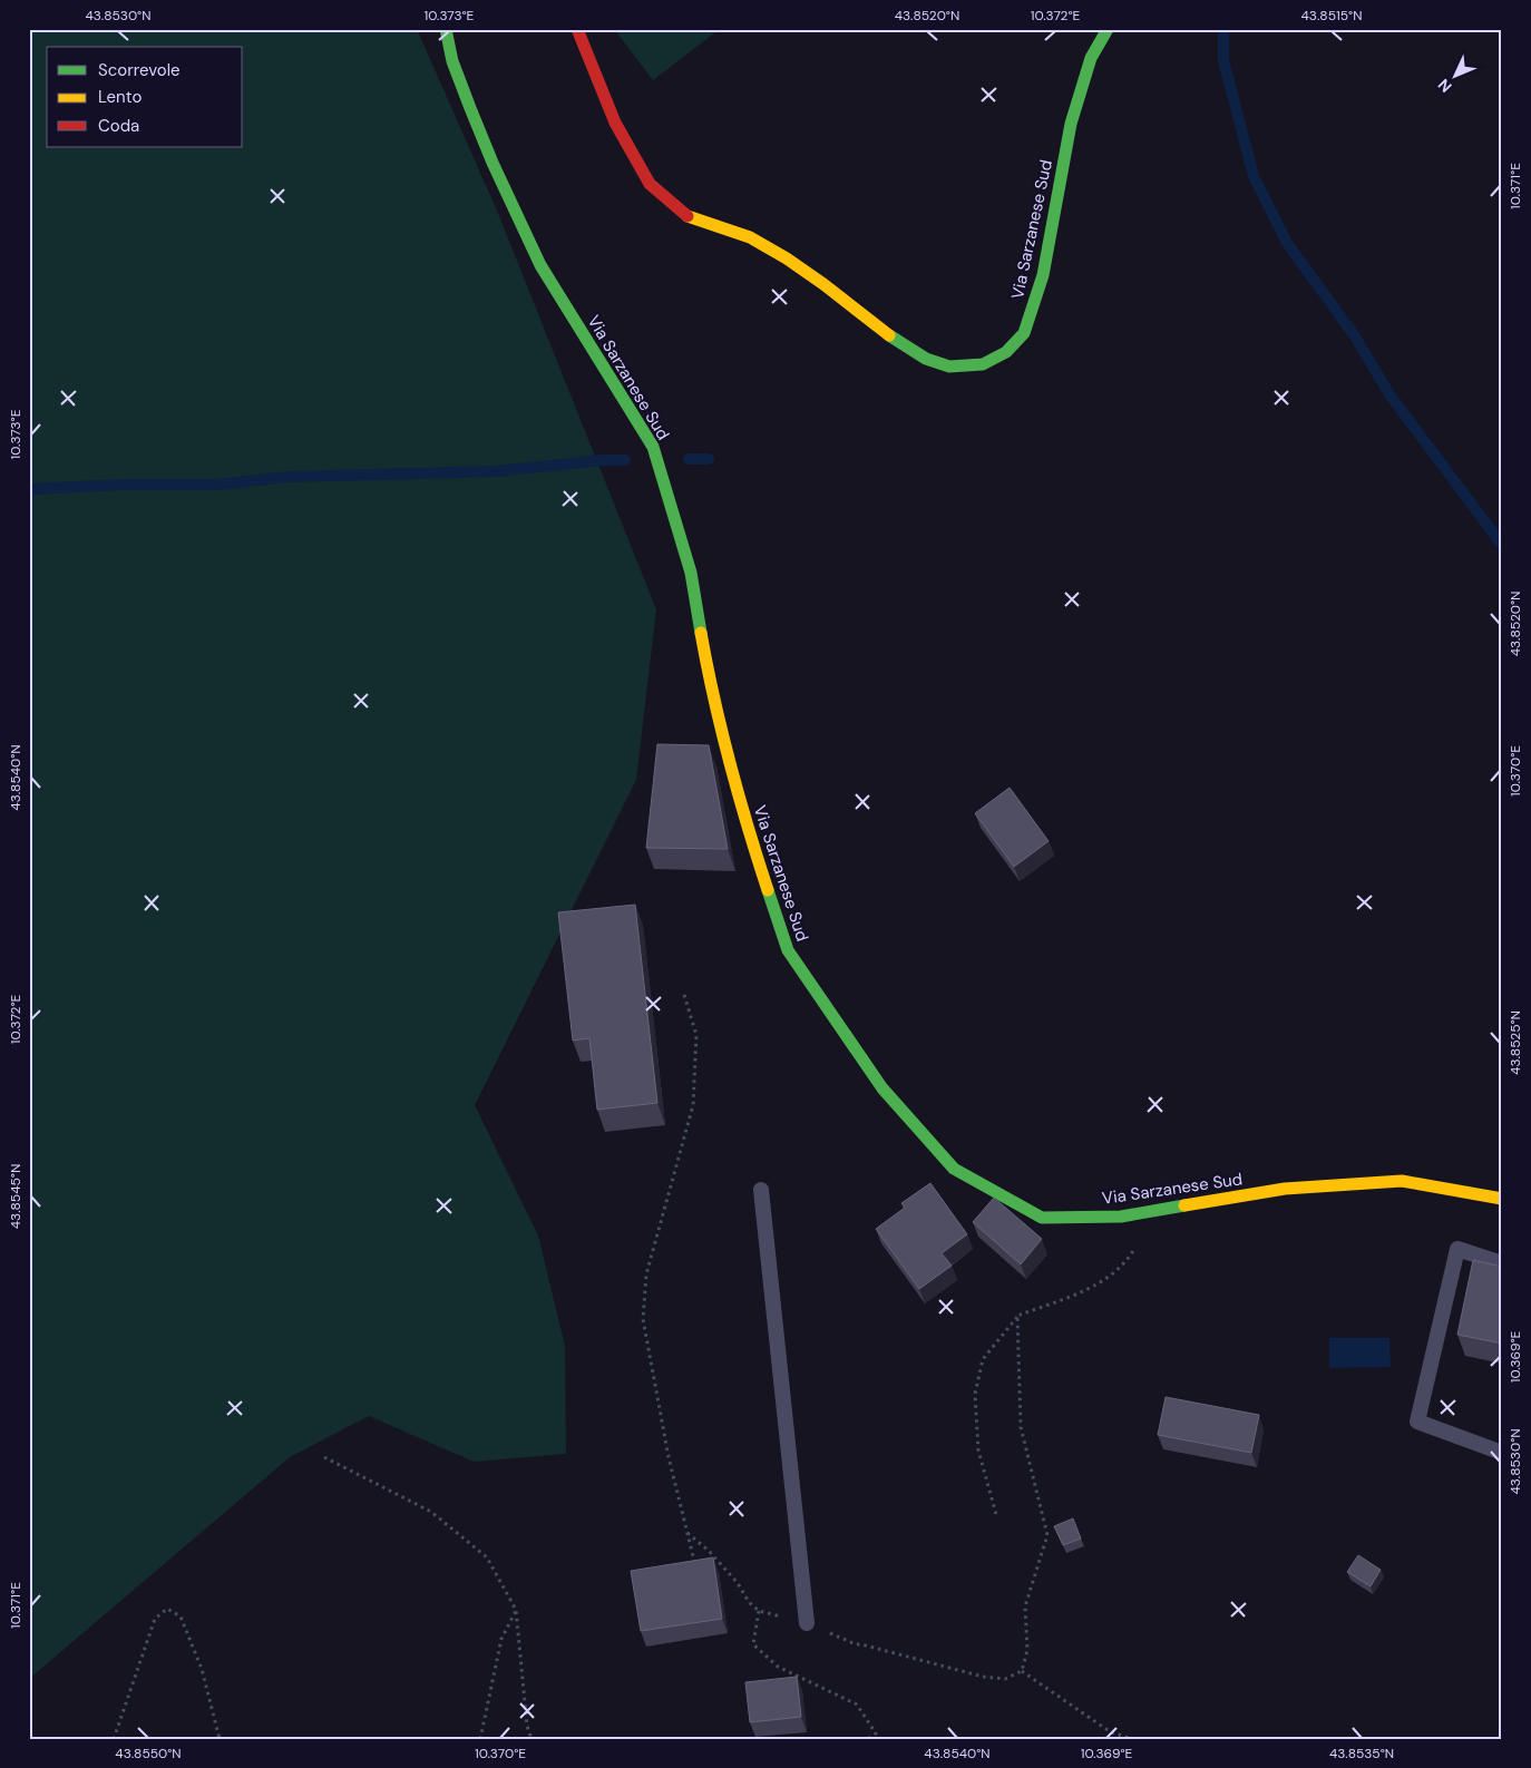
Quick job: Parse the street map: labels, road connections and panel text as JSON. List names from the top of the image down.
{
  "streets": {
    "main road": ["Via Sarzanese Sud"]
  },
  "legend": ["Scorrevole", "Lento", "Coda"],
  "north": "bottom left",
  "coordinates": [
    "43.8530°N",
    "10.373°E",
    "43.8520°N",
    "10.372°E",
    "43.8515°N",
    "10.371°E",
    "10.370°E",
    "43.8540°N",
    "43.8525°N",
    "43.8545°N",
    "10.369°E",
    "43.8550°N",
    "43.8535°N"
  ]
}
